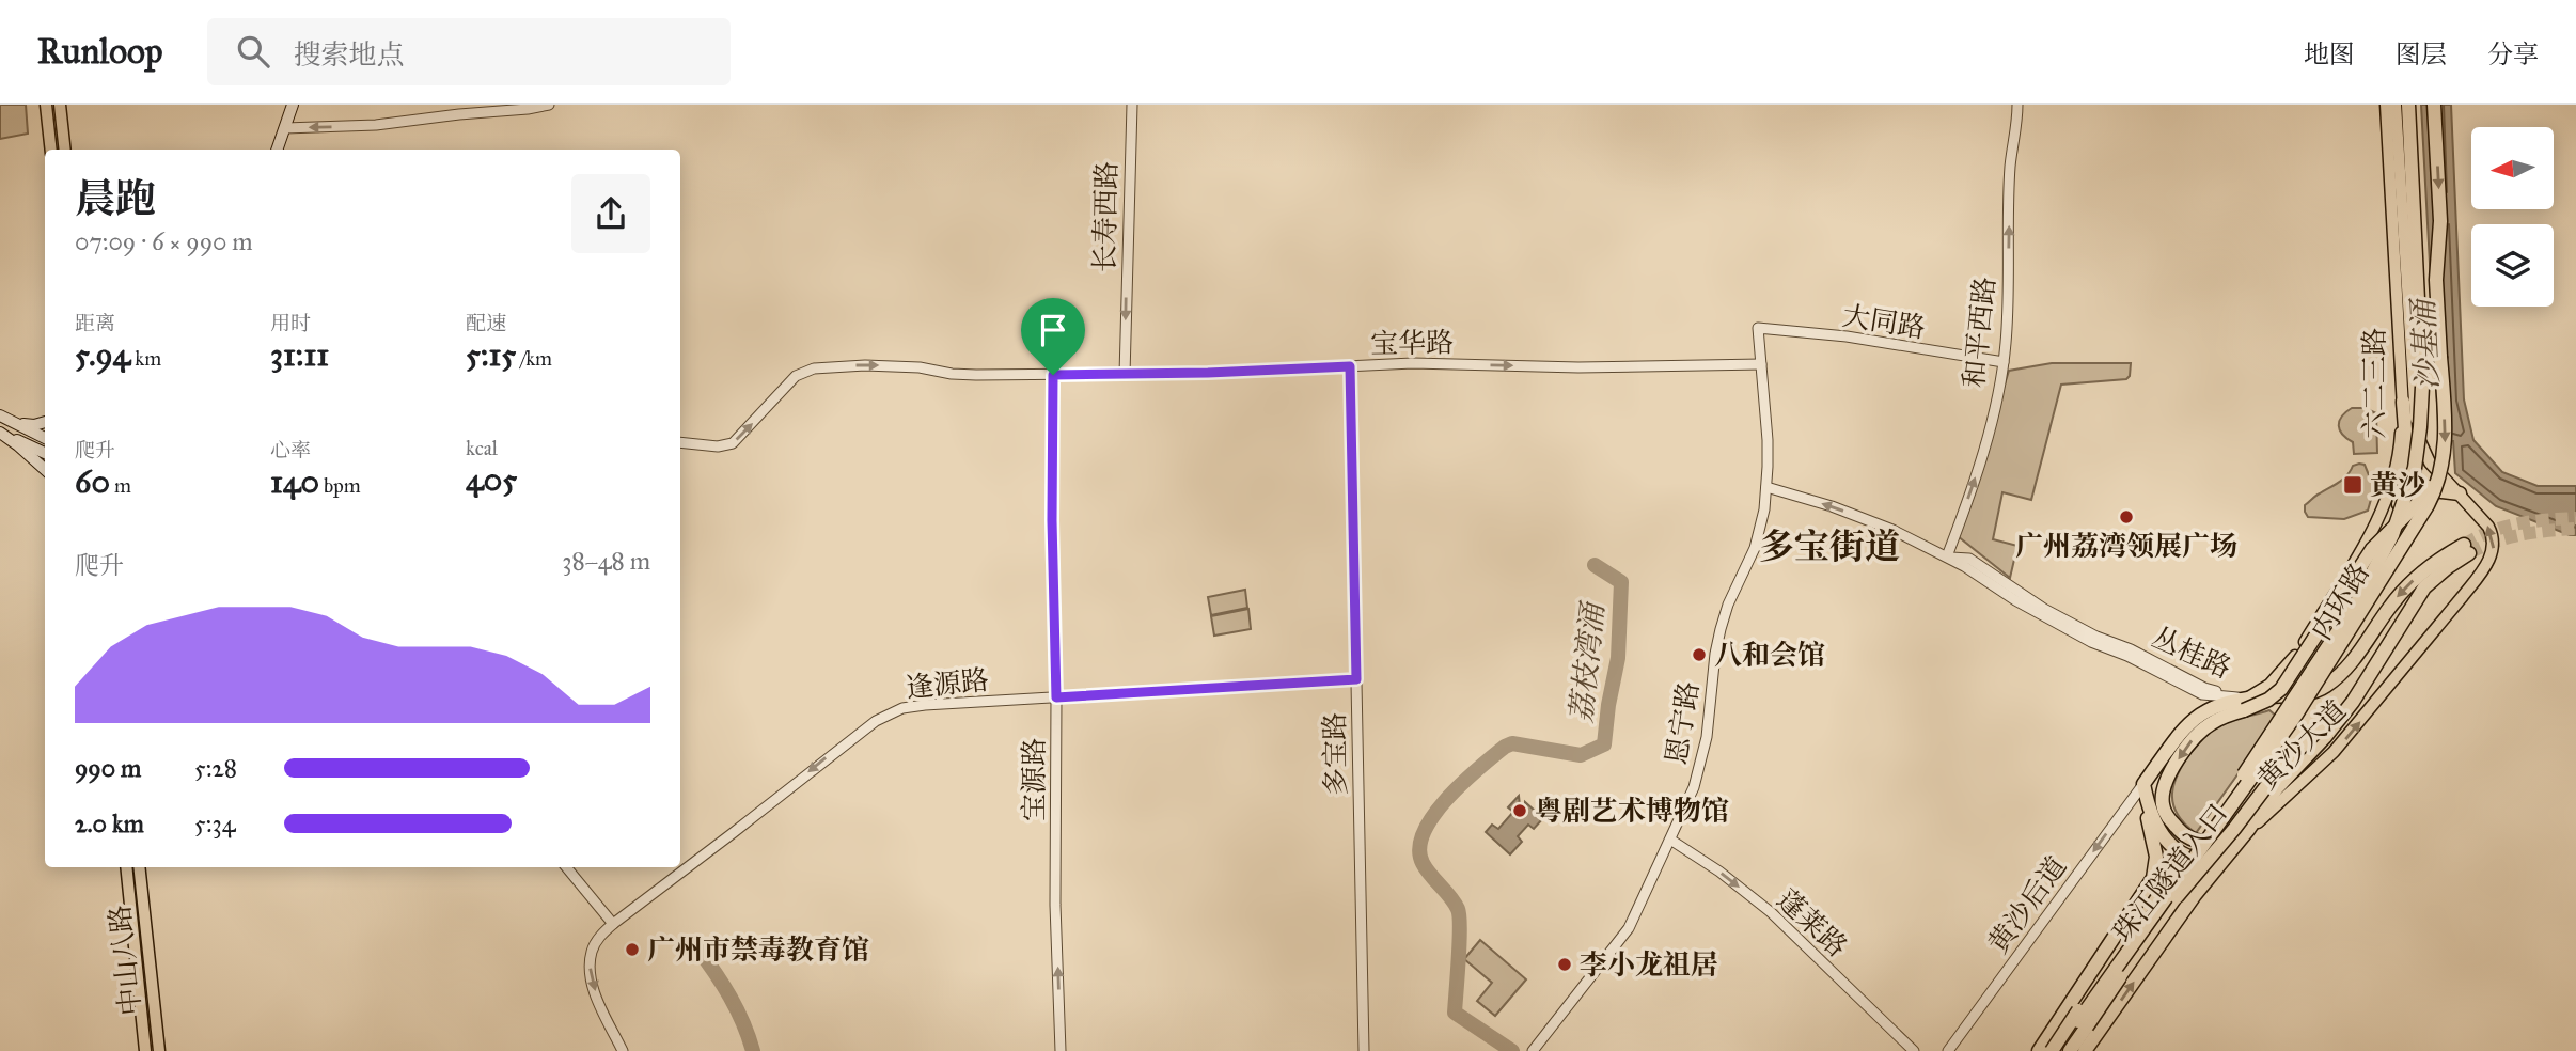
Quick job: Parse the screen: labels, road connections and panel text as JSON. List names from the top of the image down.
{
  "streets": {
    "highway": ["内环路", "黄沙大道", "珠江隧道入口"],
    "main road": ["六二三路", "中山八路"],
    "street": [
      "长寿西路",
      "大同路",
      "和平西路",
      "宝华路",
      "丛桂路",
      "逢源路",
      "恩宁路",
      "多宝路",
      "宝源路",
      "黄沙后道",
      "蓬莱路"
    ]
  },
  "crossings": [
    ["长寿西路", "宝华路"],
    ["大同路", "和平西路"],
    ["大同路", "恩宁路"],
    ["和平西路", "丛桂路"],
    ["宝华路", "恩宁路"],
    ["宝华路", "多宝路"],
    ["宝华路", "宝源路"],
    ["六二三路", "丛桂路"],
    ["六二三路", "黄沙大道"],
    ["内环路", "珠江隧道入口"],
    ["丛桂路", "恩宁路"],
    ["逢源路", "多宝路"],
    ["逢源路", "宝源路"],
    ["恩宁路", "蓬莱路"]
  ],
  "one_way": [
    "长寿西路",
    "和平西路",
    "宝华路",
    "逢源路",
    "黄沙大道",
    "宝源路",
    "黄沙后道",
    "蓬莱路"
  ],
  "districts": ["多宝街道"],
  "water": ["沙基涌", "荔枝湾涌"],
  "places": {
    "transit": ["黄沙"],
    "other": [
      "广州荔湾领展广场",
      "八和会馆",
      "粤剧艺术博物馆",
      "广州市禁毒教育馆",
      "李小龙祖居"
    ]
  },
  "north": "left",
  "page": {
    "header": "Runloop",
    "search": "搜索地点",
    "nav": ["地图", "图层", "分享"],
    "heading": ["晨跑", "07:09 · 6 × 990 m"],
    "stats": [
      ["距离", "5.94 km"],
      ["用时", "31:11"],
      ["配速", "5:15 /km"],
      ["爬升", "60 m"],
      ["心率", "140 bpm"],
      ["kcal", "405"]
    ],
    "chart": ["爬升", "38–48 m"],
    "list": [
      {
        "name": "990 m",
        "note": "5:28"
      },
      {
        "name": "2.0 km",
        "note": "5:34"
      }
    ]
  }
}
